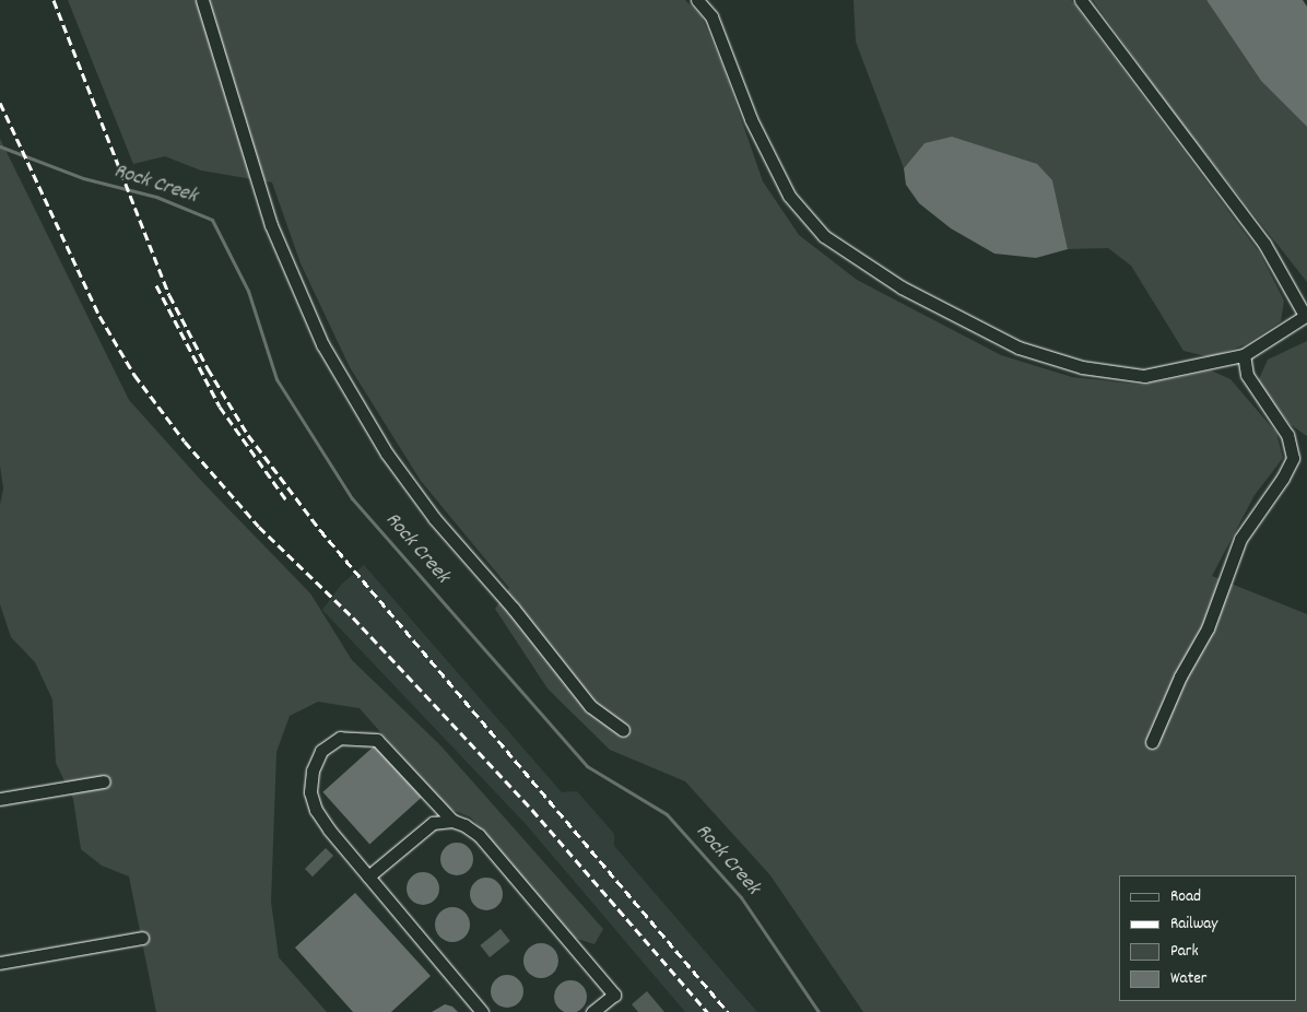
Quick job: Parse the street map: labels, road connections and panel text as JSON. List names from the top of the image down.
{
  "water": ["Rock Creek"],
  "legend": [
    "Road",
    "Railway",
    "Park",
    "Water"
  ]
}
